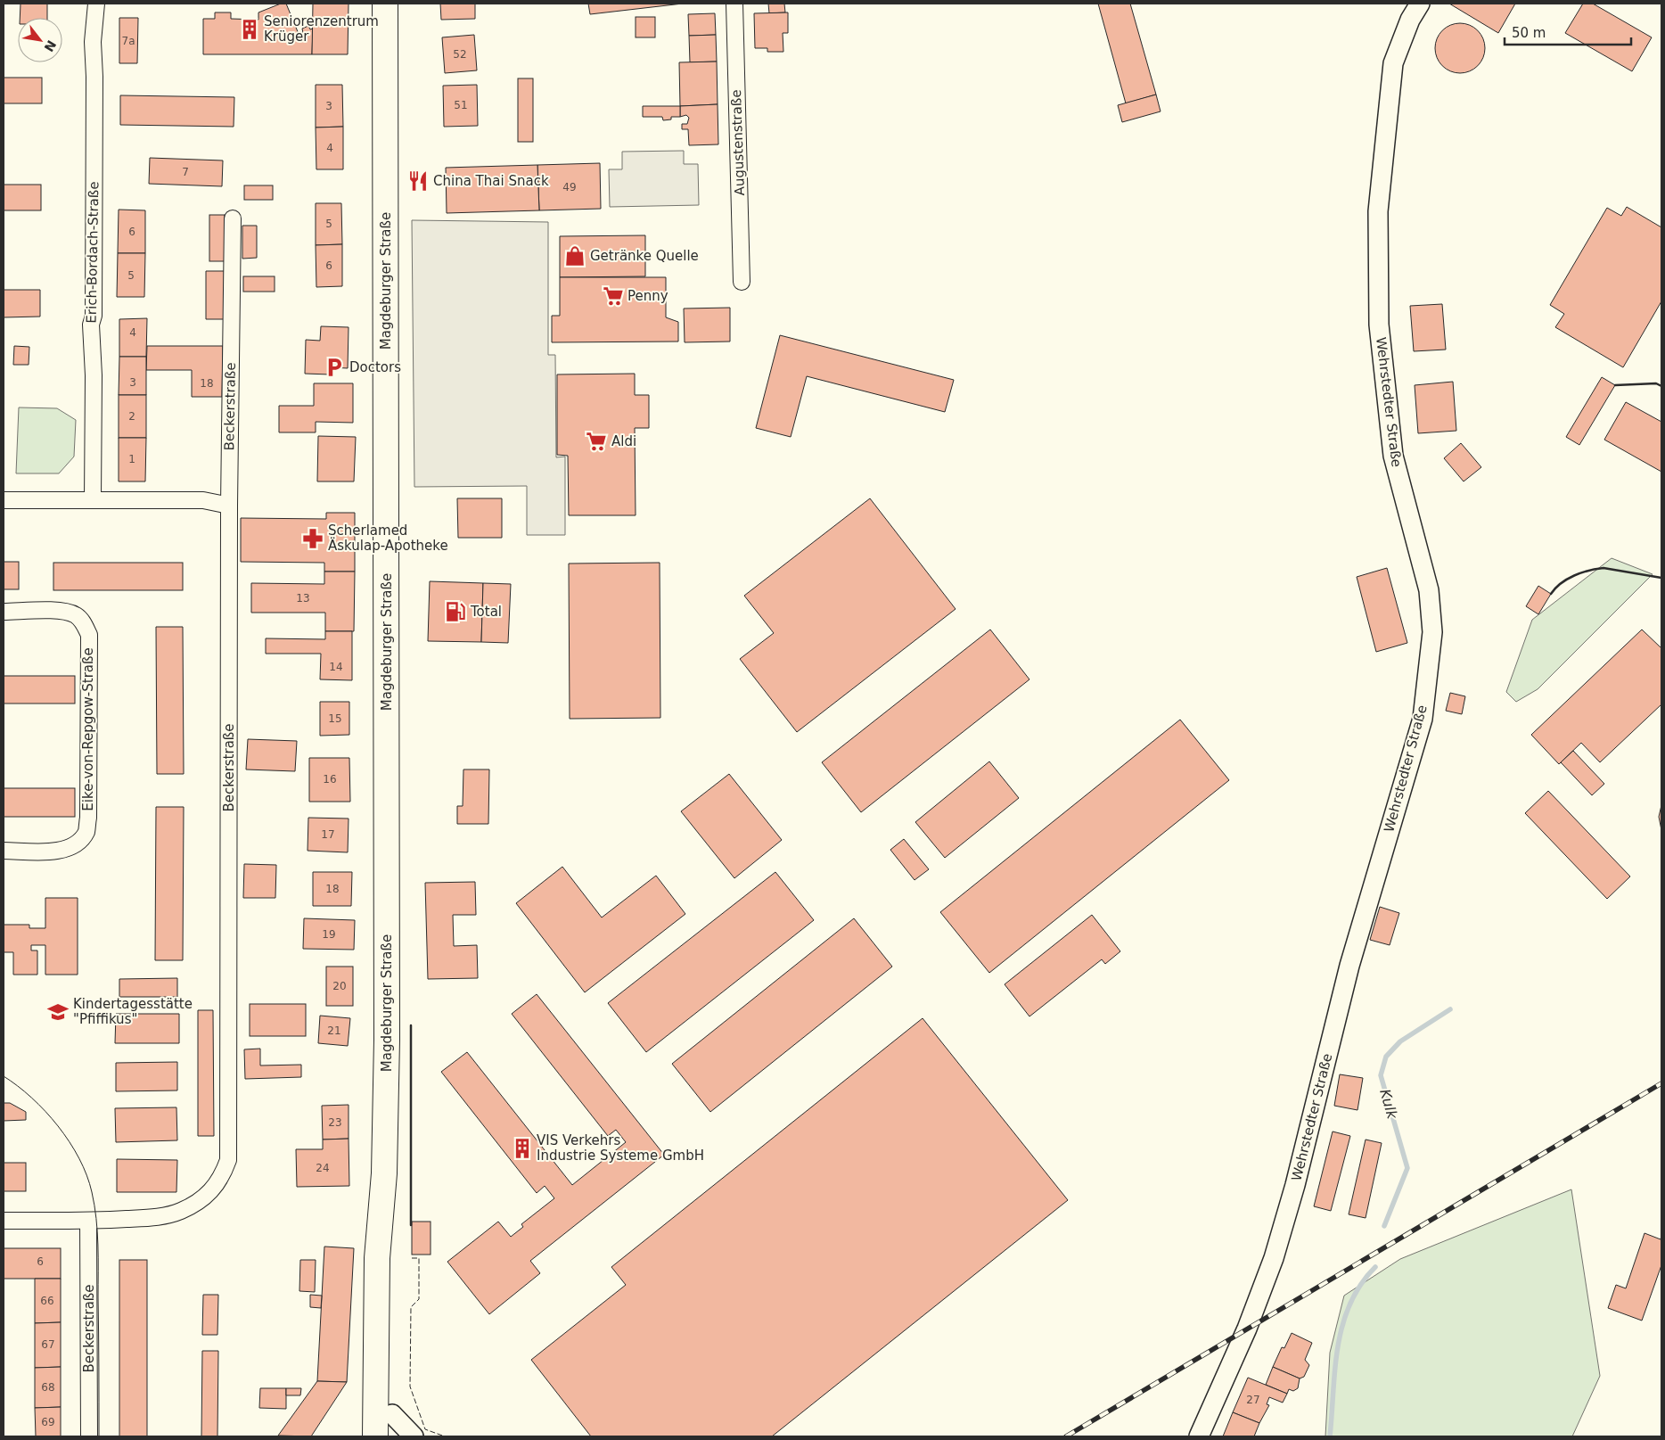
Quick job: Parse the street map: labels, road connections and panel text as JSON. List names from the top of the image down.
{
  "streets": {
    "main road": ["Magdeburger Straße"],
    "street": [
      "Augustenstraße",
      "Erich-Bordach-Straße",
      "Wehrstedter Straße",
      "Beckerstraße",
      "Eike-von-Repgow-Straße"
    ]
  },
  "water": ["Kulk"],
  "places": {
    "building": ["Seniorenzentrum Krüger", "VIS Verkehrs Industrie Systeme GmbH"],
    "restaurant": ["China Thai Snack"],
    "shop": ["Getränke Quelle"],
    "supermarket": ["Penny", "Aldi"],
    "parking": ["Doctors"],
    "pharmacy": ["Scherlamed Äskulap-Apotheke"],
    "fuel station": ["Total"],
    "school or university": ["Kindertagesstätte \"Pfiffikus\""]
  },
  "house_numbers": [
    "7a",
    "52",
    "51",
    "3",
    "4",
    "7",
    "49",
    "5",
    "6",
    "6",
    "5",
    "4",
    "3",
    "18",
    "2",
    "1",
    "13",
    "14",
    "15",
    "16",
    "17",
    "18",
    "19",
    "20",
    "21",
    "23",
    "24",
    "6",
    "66",
    "67",
    "68",
    "27",
    "69"
  ],
  "scale_bar": "50 m",
  "north": "bottom right"
}
